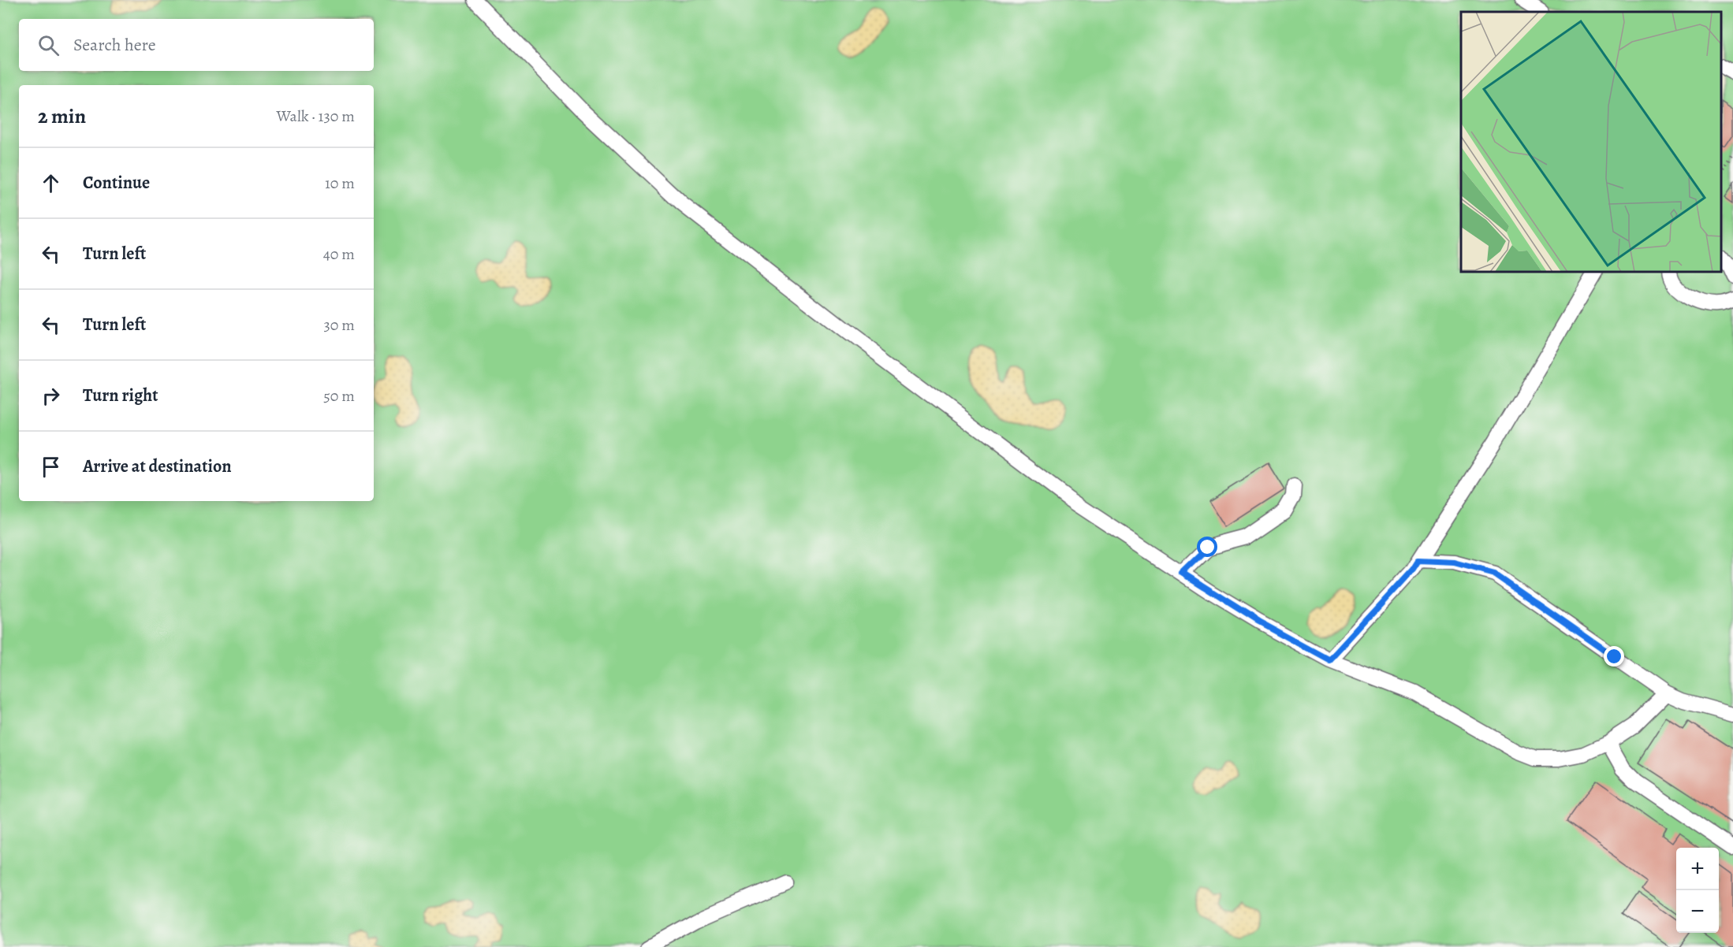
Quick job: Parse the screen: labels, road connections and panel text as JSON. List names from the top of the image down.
{
  "page": {
    "search": "Search here",
    "heading": ["2 min", "Walk · 130 m"],
    "list": [
      ["Continue", "10 m"],
      ["Turn left", "40 m"],
      ["Turn left", "30 m"],
      ["Turn right", "50 m"],
      "Arrive at destination"
    ],
    "map_buttons": ["+", "−"]
  }
}
